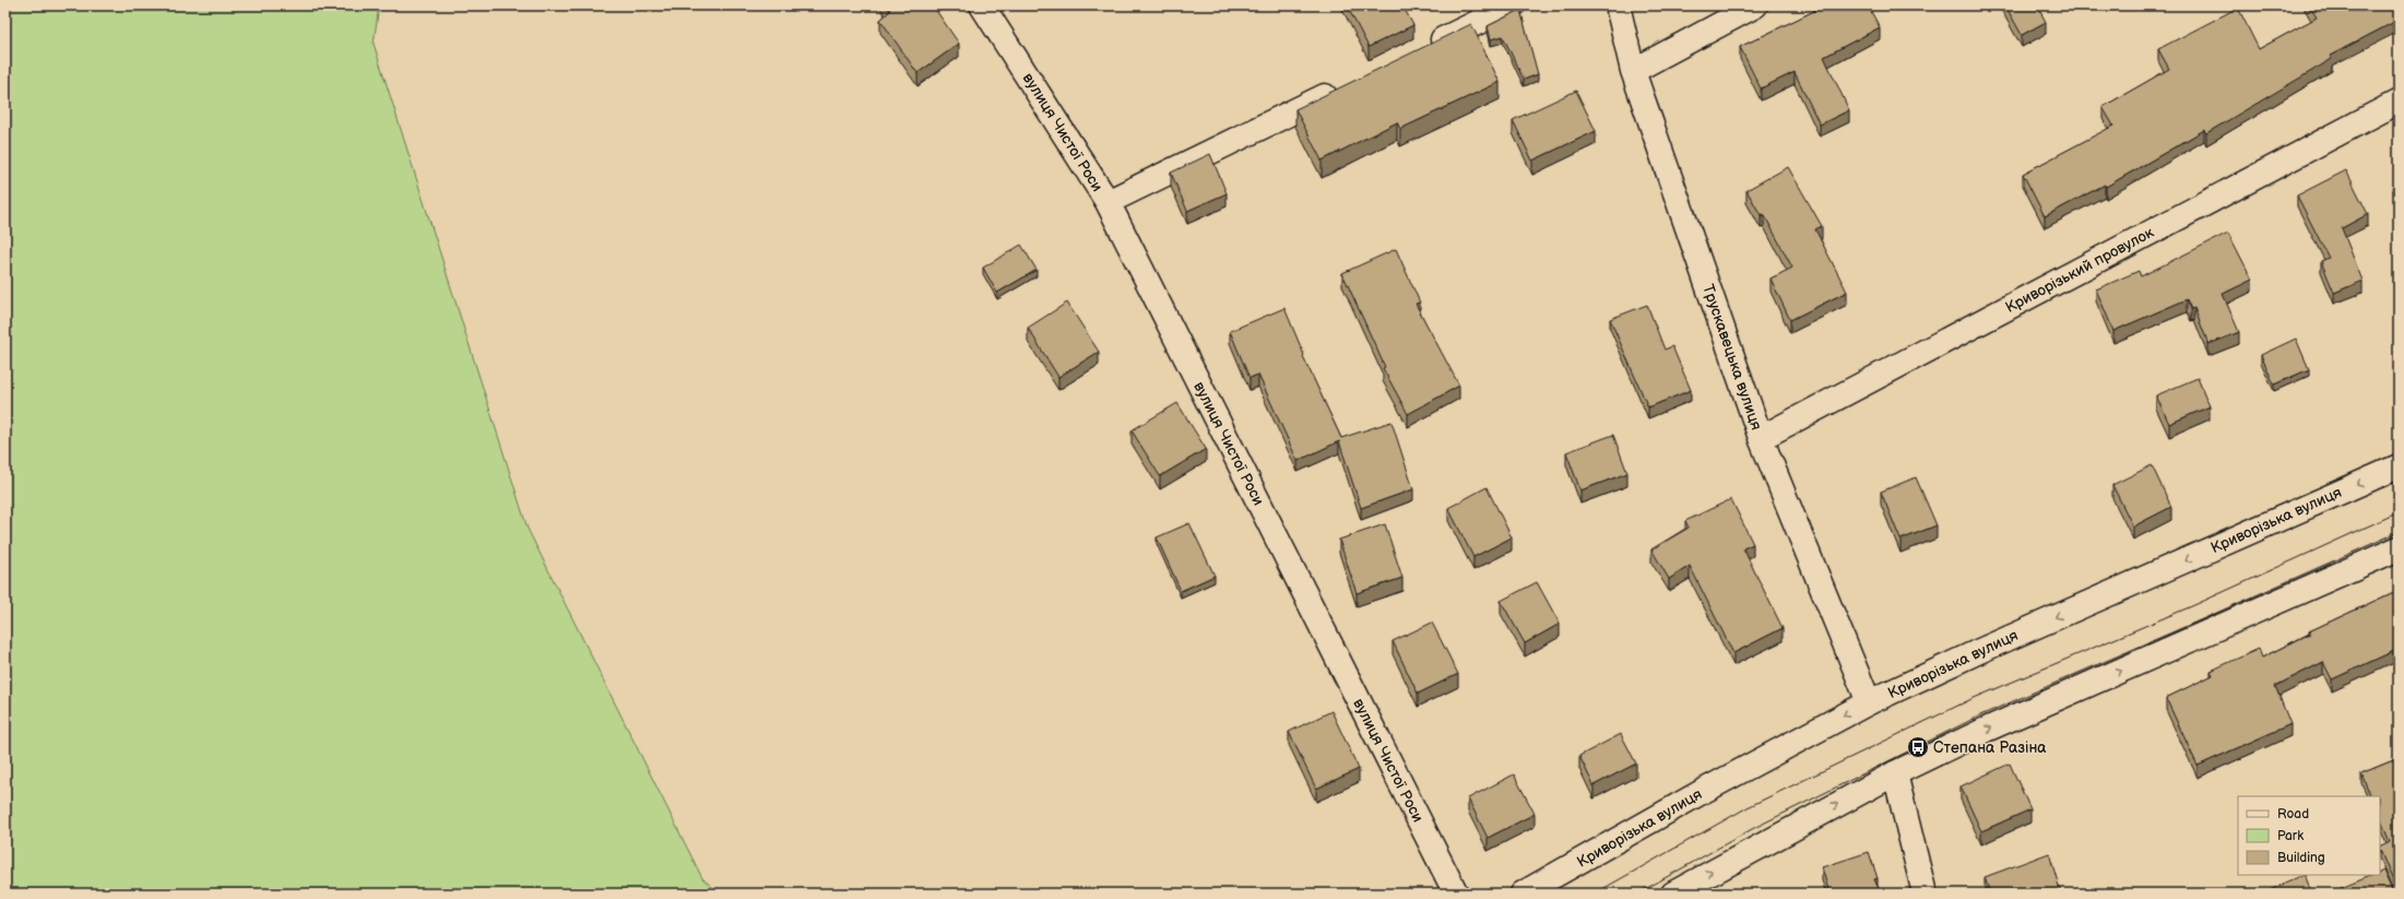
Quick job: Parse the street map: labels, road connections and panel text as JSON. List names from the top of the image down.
{
  "streets": {
    "street": [
      "вулиця Чистої Роси",
      "Криворізький провулок",
      "Трускавецька вулиця",
      "Криворізька вулиця"
    ]
  },
  "crossings": [
    ["Криворізький провулок", "Трускавецька вулиця"],
    ["Трускавецька вулиця", "Криворізька вулиця"]
  ],
  "places": {
    "bus stop": ["Степана Разіна"]
  },
  "legend": ["Road", "Park", "Building"]
}
